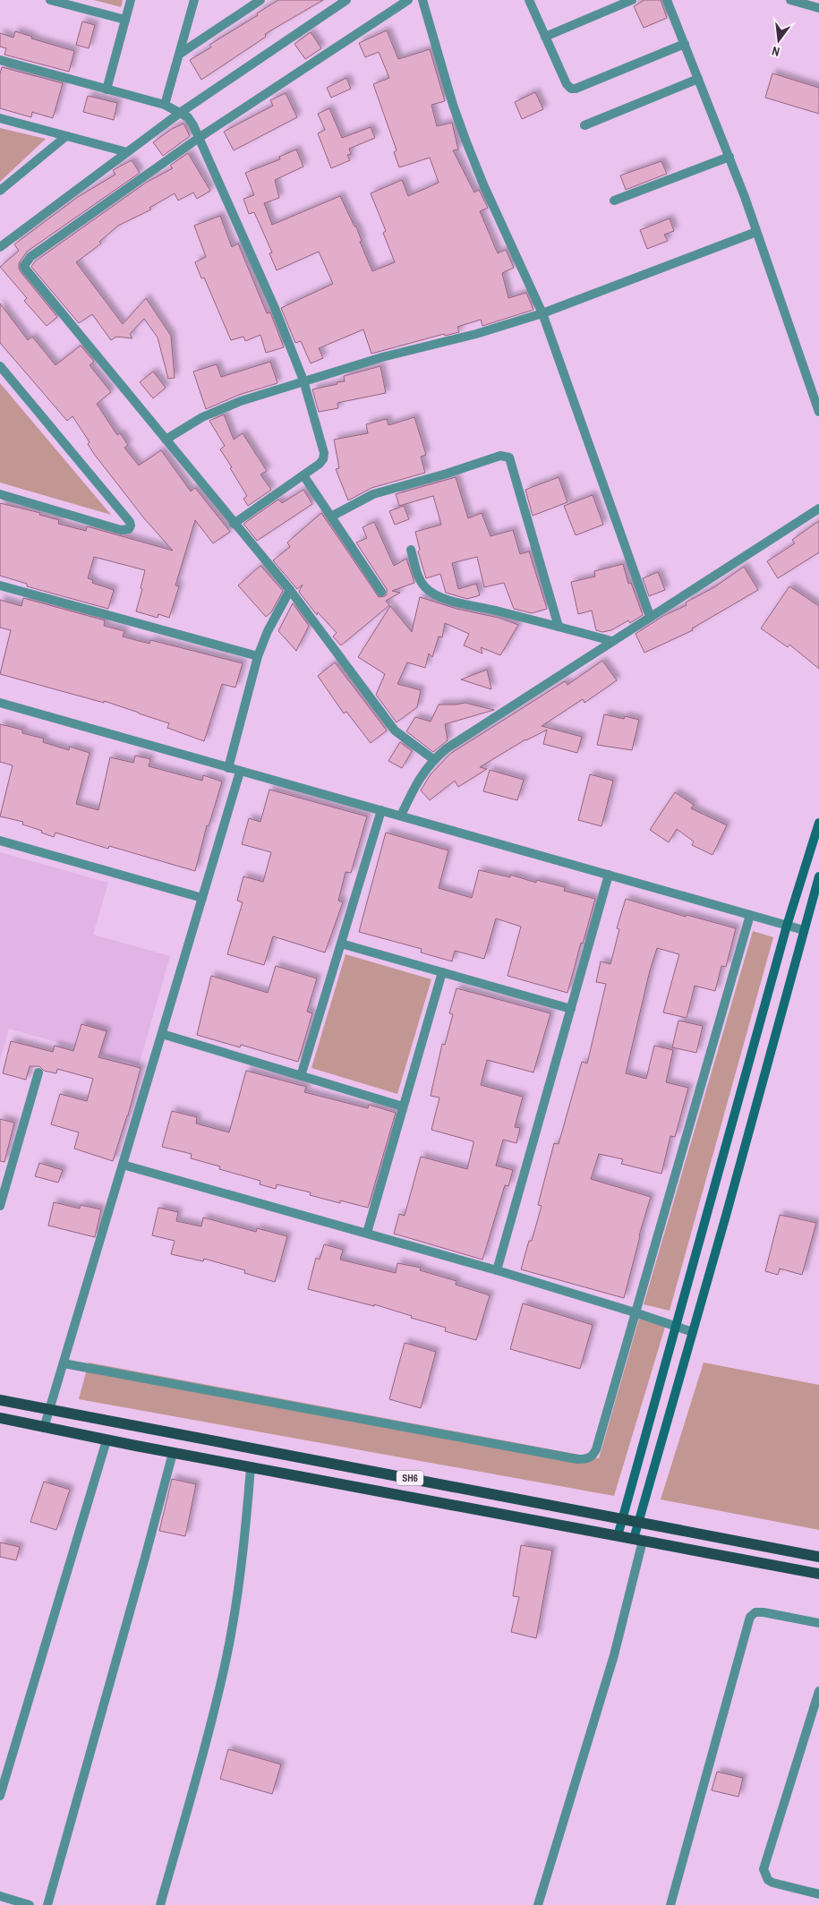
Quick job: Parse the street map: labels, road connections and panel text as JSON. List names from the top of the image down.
{
  "streets": {
    "main road": ["SH6"]
  },
  "north": "bottom"
}
